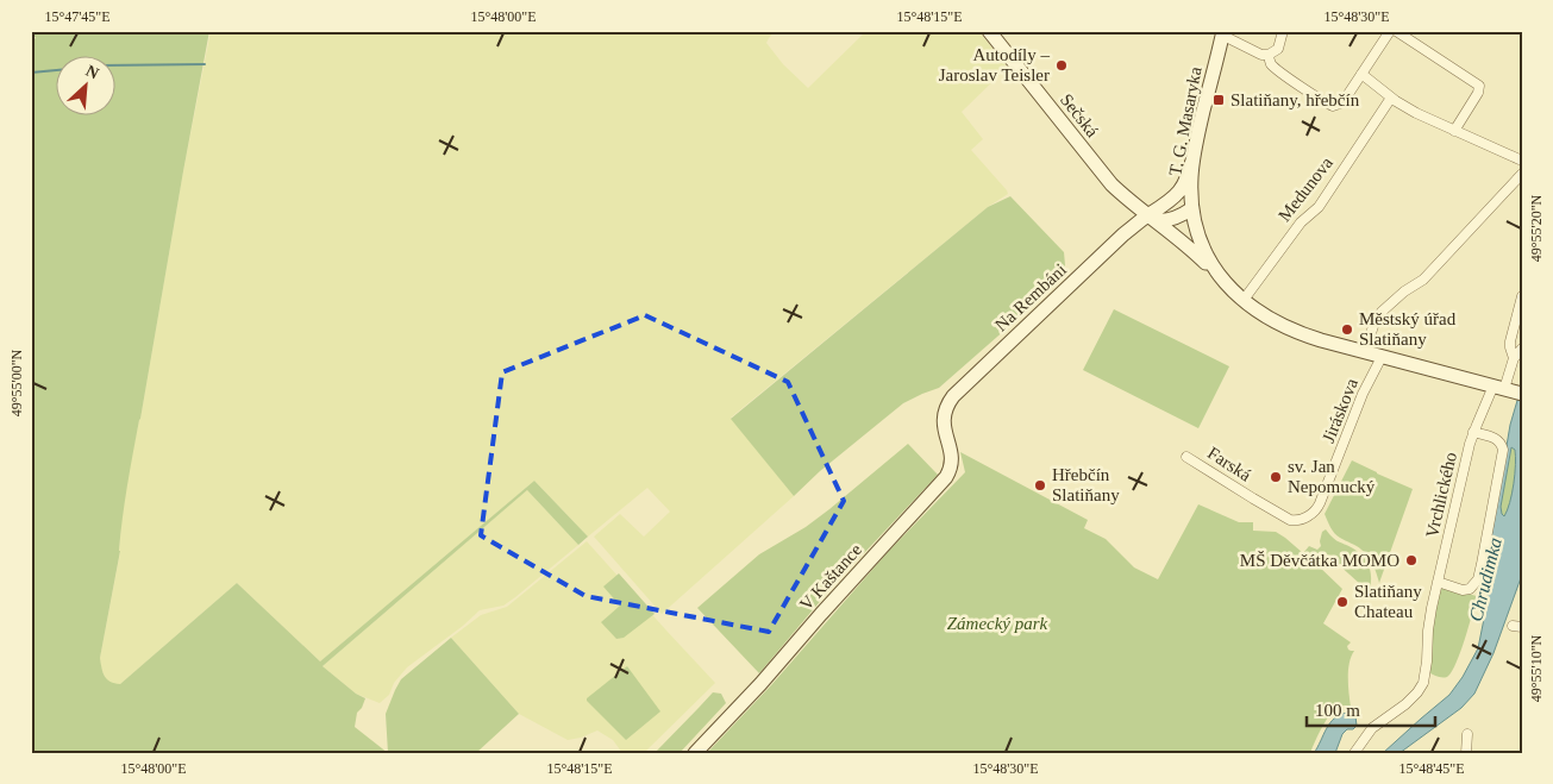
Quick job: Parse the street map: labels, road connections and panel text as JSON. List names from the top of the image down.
{
  "streets": {
    "street": [
      "Sečská",
      "T. G. Masaryka",
      "Medunova",
      "Na Rembáni",
      "Jiráskova",
      "Farská",
      "Vrchlického",
      "V Kaštance"
    ]
  },
  "crossings": [
    ["Sečská", "T. G. Masaryka"],
    ["Sečská", "Na Rembáni"],
    ["T. G. Masaryka", "Medunova"],
    ["T. G. Masaryka", "Jiráskova"],
    ["T. G. Masaryka", "Vrchlického"],
    ["Na Rembáni", "V Kaštance"],
    ["Jiráskova", "Farská"]
  ],
  "water": ["Chrudimka"],
  "parks": ["Zámecký park"],
  "places": {
    "other": [
      "Autodíly – Jaroslav Teisler",
      "Městský úřad Slatiňany",
      "sv. Jan Nepomucký",
      "Hřebčín Slatiňany",
      "MŠ Děvčátka MOMO",
      "Slatiňany Chateau"
    ],
    "transit": ["Slatiňany, hřebčín"]
  },
  "scale_bar": "100 m",
  "north": "top right",
  "coordinates": [
    "15°47'45\"E",
    "15°48'00\"E",
    "15°48'15\"E",
    "15°48'30\"E",
    "49°55'20\"N",
    "49°55'00\"N",
    "49°55'10\"N",
    "15°48'45\"E"
  ]
}
